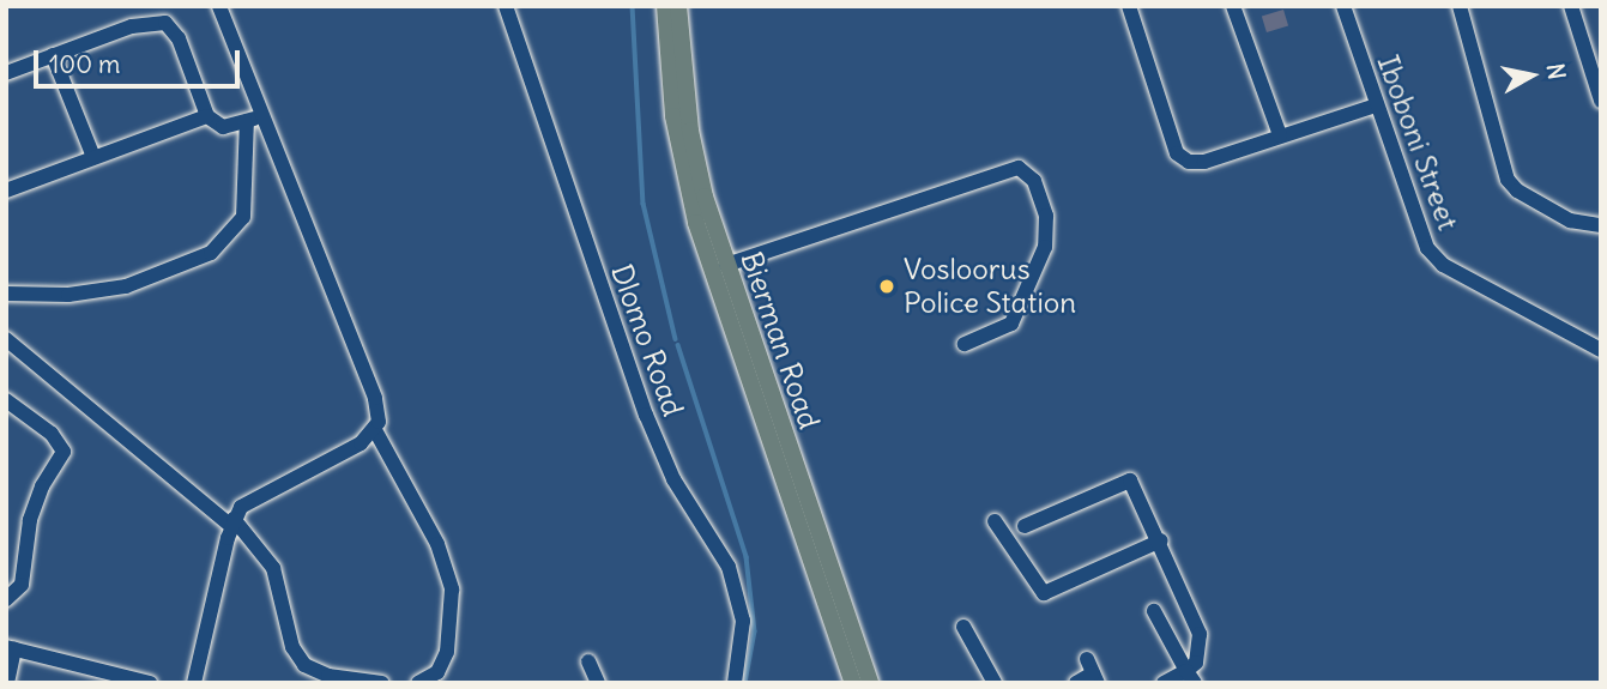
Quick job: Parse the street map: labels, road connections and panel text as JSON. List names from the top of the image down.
{
  "streets": {
    "main road": ["Bierman Road"],
    "street": ["Iboboni Street", "Dlomo Road"]
  },
  "places": ["Vosloorus Police Station"],
  "scale_bar": "100 m",
  "north": "right"
}
